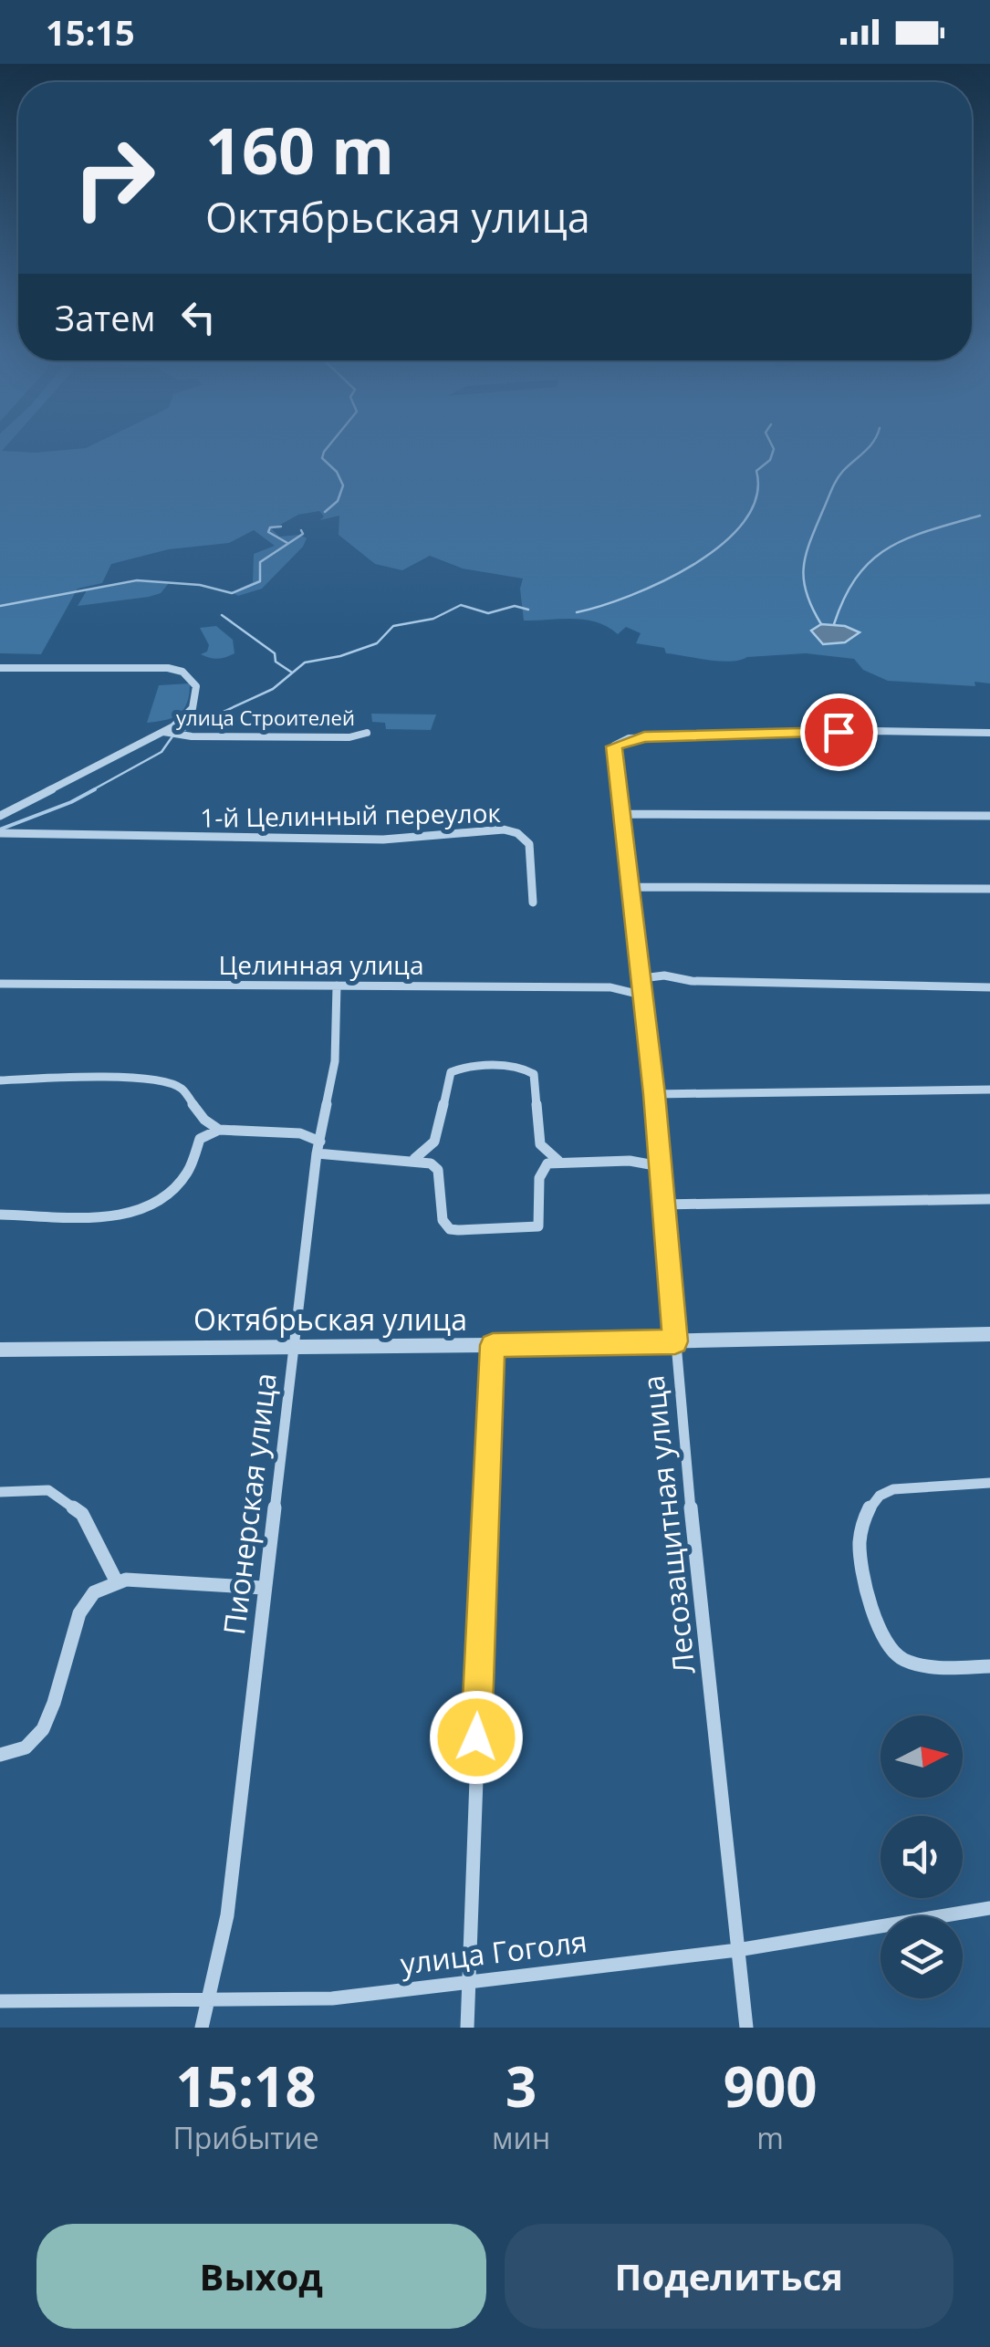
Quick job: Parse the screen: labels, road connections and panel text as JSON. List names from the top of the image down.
{
  "streets": {
    "street": [
      "улица Строителей",
      "1-й Целинный переулок",
      "Целинная улица",
      "Октябрьская улица",
      "Пионерская улица",
      "Лесозащитная улица",
      "улица Гоголя"
    ]
  },
  "crossings": [
    ["Целинная улица", "Пионерская улица"],
    ["Целинная улица", "Лесозащитная улица"],
    ["Октябрьская улица", "Пионерская улица"],
    ["Октябрьская улица", "Лесозащитная улица"],
    ["Пионерская улица", "улица Гоголя"],
    ["Лесозащитная улица", "улица Гоголя"]
  ],
  "north": "right",
  "page": {
    "status": "15:15",
    "turn": ["160 m", "Октябрьская улица"],
    "then": "Затем",
    "eta": [
      "15:18",
      "Прибытие",
      "3",
      "мин",
      "900",
      "m"
    ],
    "buttons": ["Выход", "Поделиться"]
  }
}
